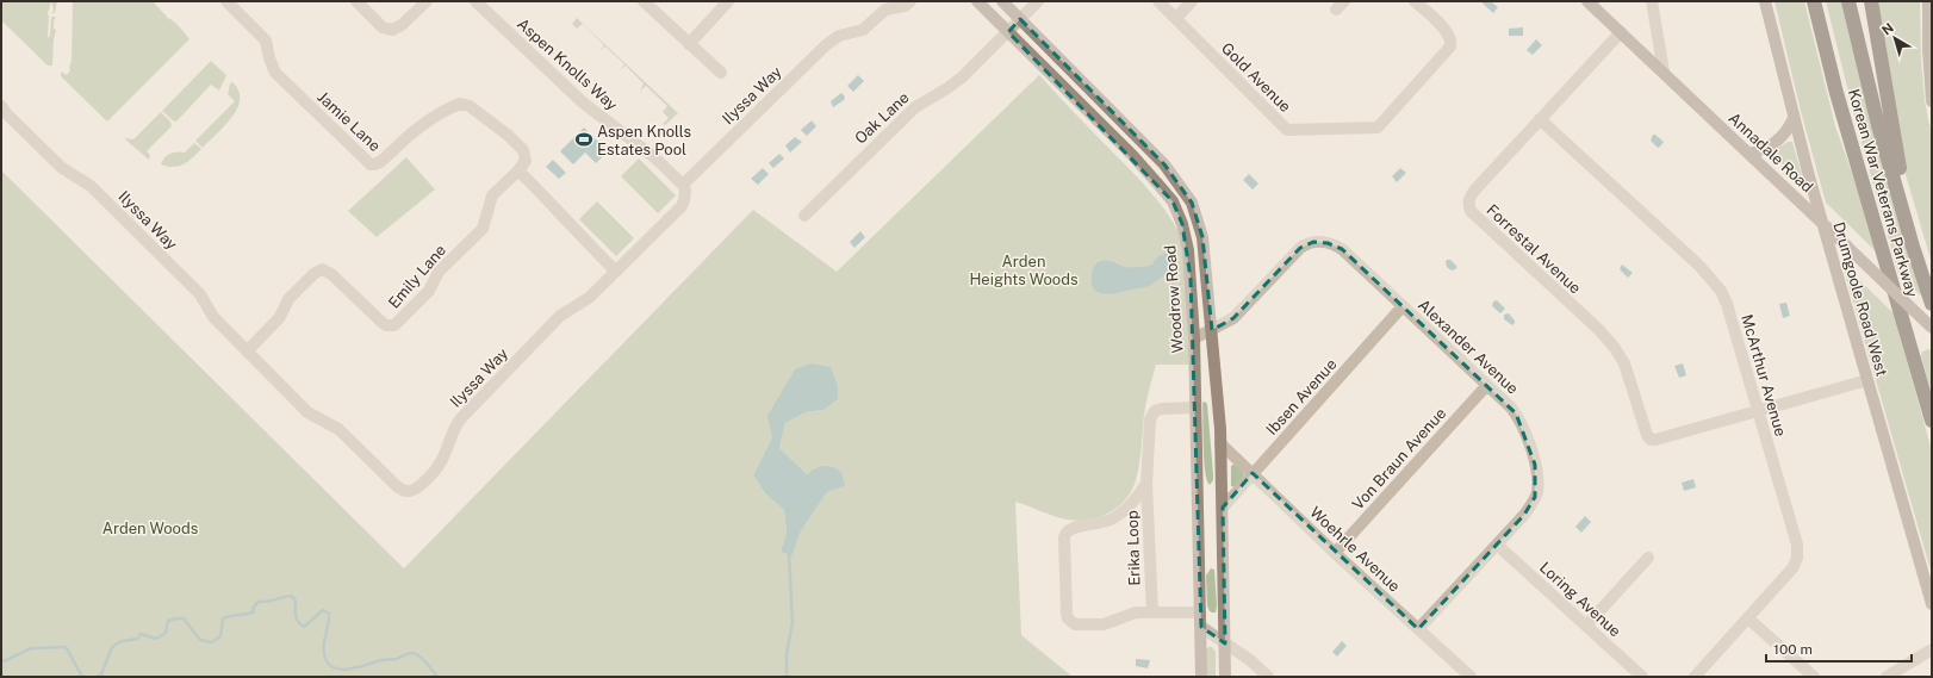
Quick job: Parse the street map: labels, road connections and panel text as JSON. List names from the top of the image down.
{
  "streets": {
    "highway": ["Korean War Veterans Parkway"],
    "street": [
      "Aspen Knolls Way",
      "Gold Avenue",
      "Ilyssa Way",
      "Oak Lane",
      "Jamie Lane",
      "Annadale Road",
      "Forrestal Avenue",
      "Emily Lane",
      "Woodrow Road",
      "Drumgoole Road West",
      "Alexander Avenue",
      "McArthur Avenue",
      "Ibsen Avenue",
      "Von Braun Avenue",
      "Erika Loop",
      "Woehrle Avenue",
      "Loring Avenue"
    ]
  },
  "crossings": [
    ["Aspen Knolls Way", "Ilyssa Way"],
    ["Ilyssa Way", "Emily Lane"],
    ["Oak Lane", "Woodrow Road"],
    ["Jamie Lane", "Emily Lane"],
    ["Annadale Road", "Forrestal Avenue"],
    ["Annadale Road", "Drumgoole Road West"],
    ["Forrestal Avenue", "McArthur Avenue"],
    ["Woodrow Road", "Alexander Avenue"],
    ["Woodrow Road", "Erika Loop"],
    ["Alexander Avenue", "Ibsen Avenue"],
    ["Alexander Avenue", "Von Braun Avenue"],
    ["Alexander Avenue", "Woehrle Avenue"],
    ["Alexander Avenue", "Loring Avenue"],
    ["Ibsen Avenue", "Woehrle Avenue"],
    ["Von Braun Avenue", "Woehrle Avenue"]
  ],
  "parks": ["Arden Heights Woods", "Arden Woods"],
  "places": {
    "sports": ["Aspen Knolls Estates Pool"]
  },
  "scale_bar": "100 m",
  "north": "top left"
}
